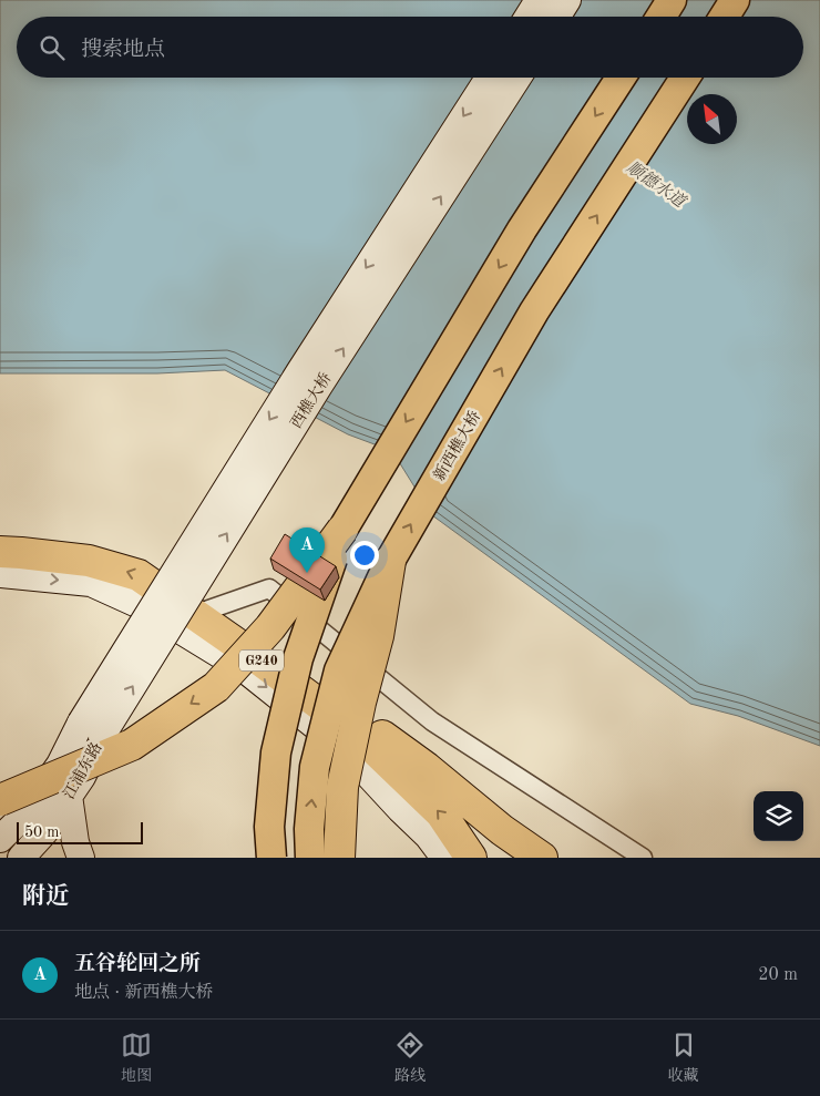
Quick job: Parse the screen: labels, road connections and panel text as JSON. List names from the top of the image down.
{
  "streets": {
    "highway": ["G240"],
    "main road": ["西樵大桥", "新西樵大桥", "江浦东路"]
  },
  "crossings": [
    ["西樵大桥", "江浦东路"]
  ],
  "water": ["顺德水道"],
  "scale_bar": "50 m",
  "north": "top left",
  "page": {
    "search": "搜索地点",
    "pins": "A",
    "scale": "50 m",
    "heading": "附近",
    "list": [
      {
        "mark": "A",
        "name": "五谷轮回之所",
        "note": "地点 · 新西樵大桥",
        "value": "20 m"
      }
    ],
    "nav": ["地图", "路线", "收藏"]
  }
}
